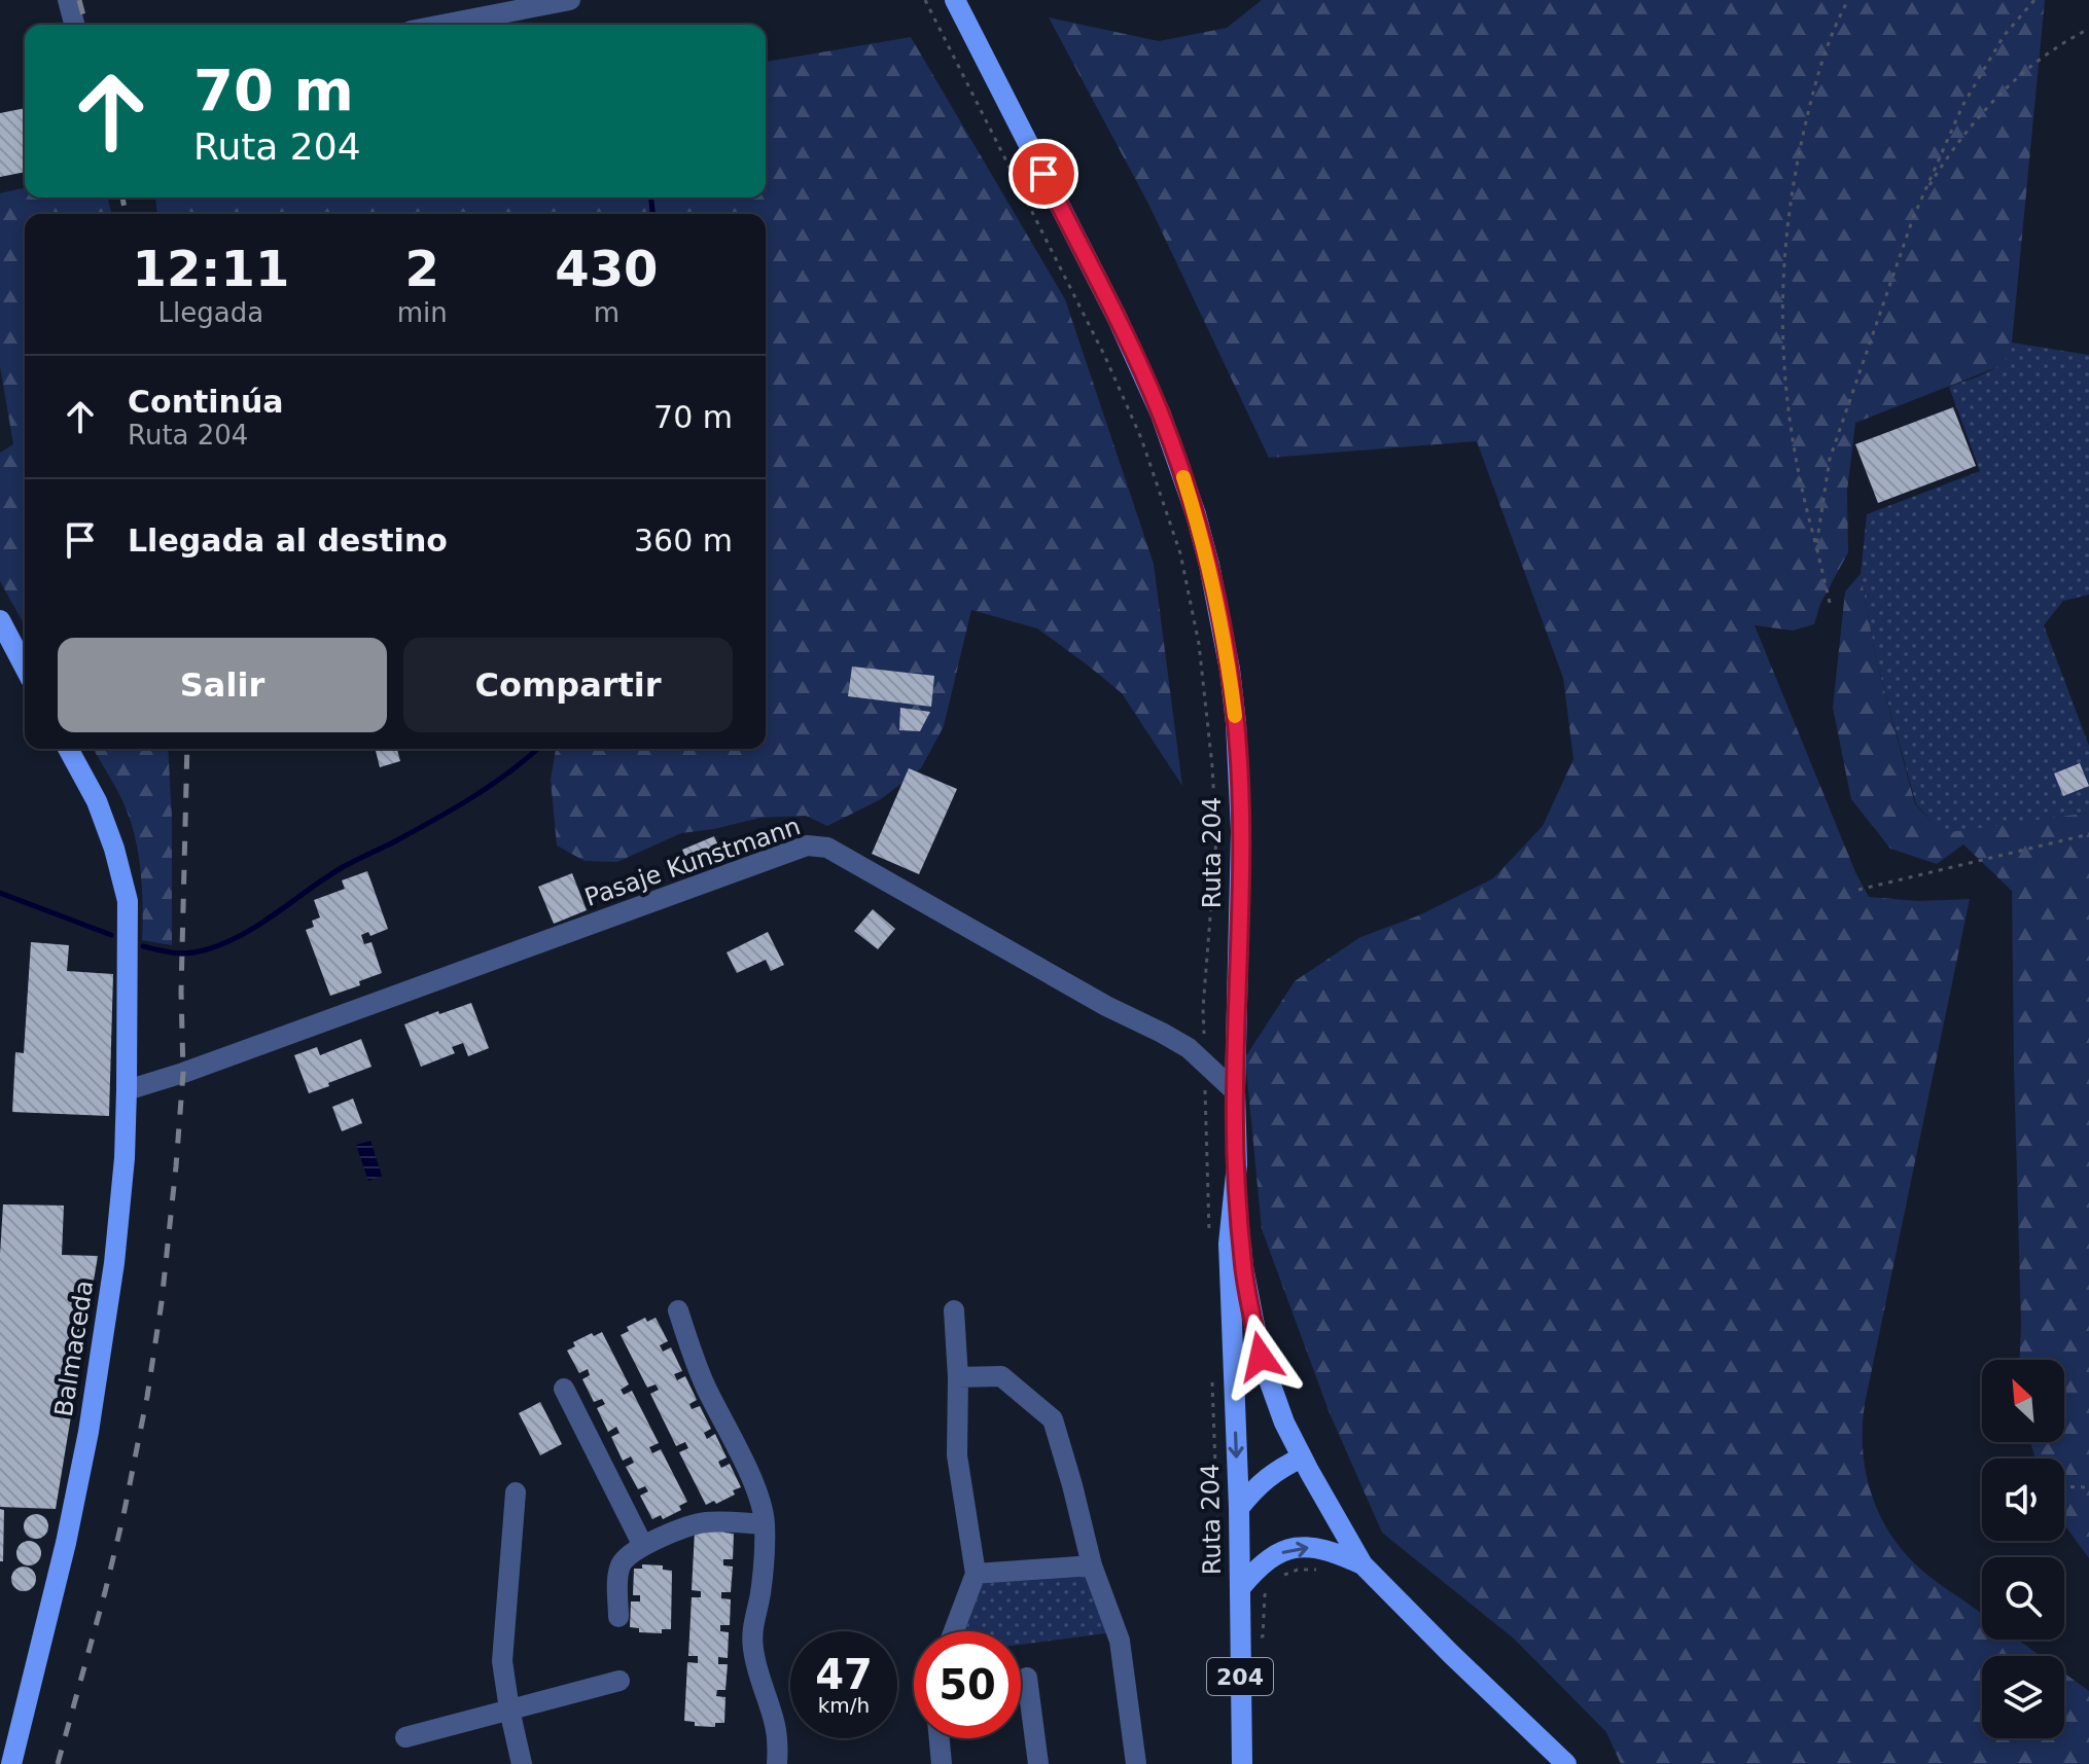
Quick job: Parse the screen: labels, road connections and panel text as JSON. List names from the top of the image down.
{
  "streets": {
    "main road": ["Ruta 204", "Balmaceda", "204"],
    "street": ["Pasaje Kunstmann"]
  },
  "crossings": [
    ["Ruta 204", "Pasaje Kunstmann"],
    ["Pasaje Kunstmann", "Balmaceda"]
  ],
  "north": "top left",
  "page": {
    "turn": ["70 m", "Ruta 204"],
    "eta": [
      "12:11",
      "Llegada",
      "2",
      "min",
      "430",
      "m"
    ],
    "list": [
      {
        "name": "Continúa",
        "note": "Ruta 204",
        "value": "70 m"
      },
      {
        "name": "Llegada al destino",
        "value": "360 m"
      }
    ],
    "buttons": ["Salir", "Compartir"],
    "speed": "47 km/h",
    "limit": "50"
  }
}
